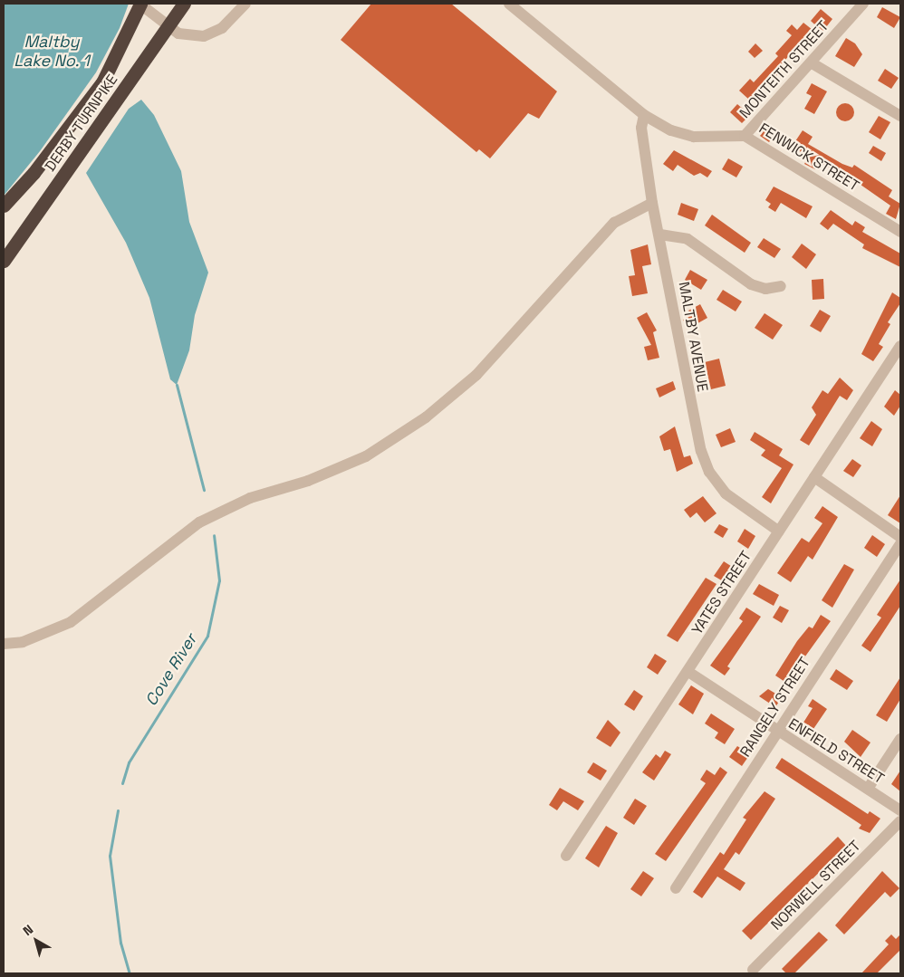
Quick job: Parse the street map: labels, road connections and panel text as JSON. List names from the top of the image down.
{
  "streets": {
    "highway": ["DERBY TURNPIKE"],
    "street": [
      "MONTEITH STREET",
      "FENWICK STREET",
      "MALTBY AVENUE",
      "YATES STREET",
      "RANGELY STREET",
      "ENFIELD STREET",
      "NORWELL STREET"
    ]
  },
  "crossings": [
    ["MONTEITH STREET", "FENWICK STREET"],
    ["FENWICK STREET", "MALTBY AVENUE"],
    ["MALTBY AVENUE", "YATES STREET"],
    ["YATES STREET", "ENFIELD STREET"],
    ["RANGELY STREET", "ENFIELD STREET"]
  ],
  "water": ["Maltby Lake No. 1", "Cove River"],
  "north": "top left"
}
